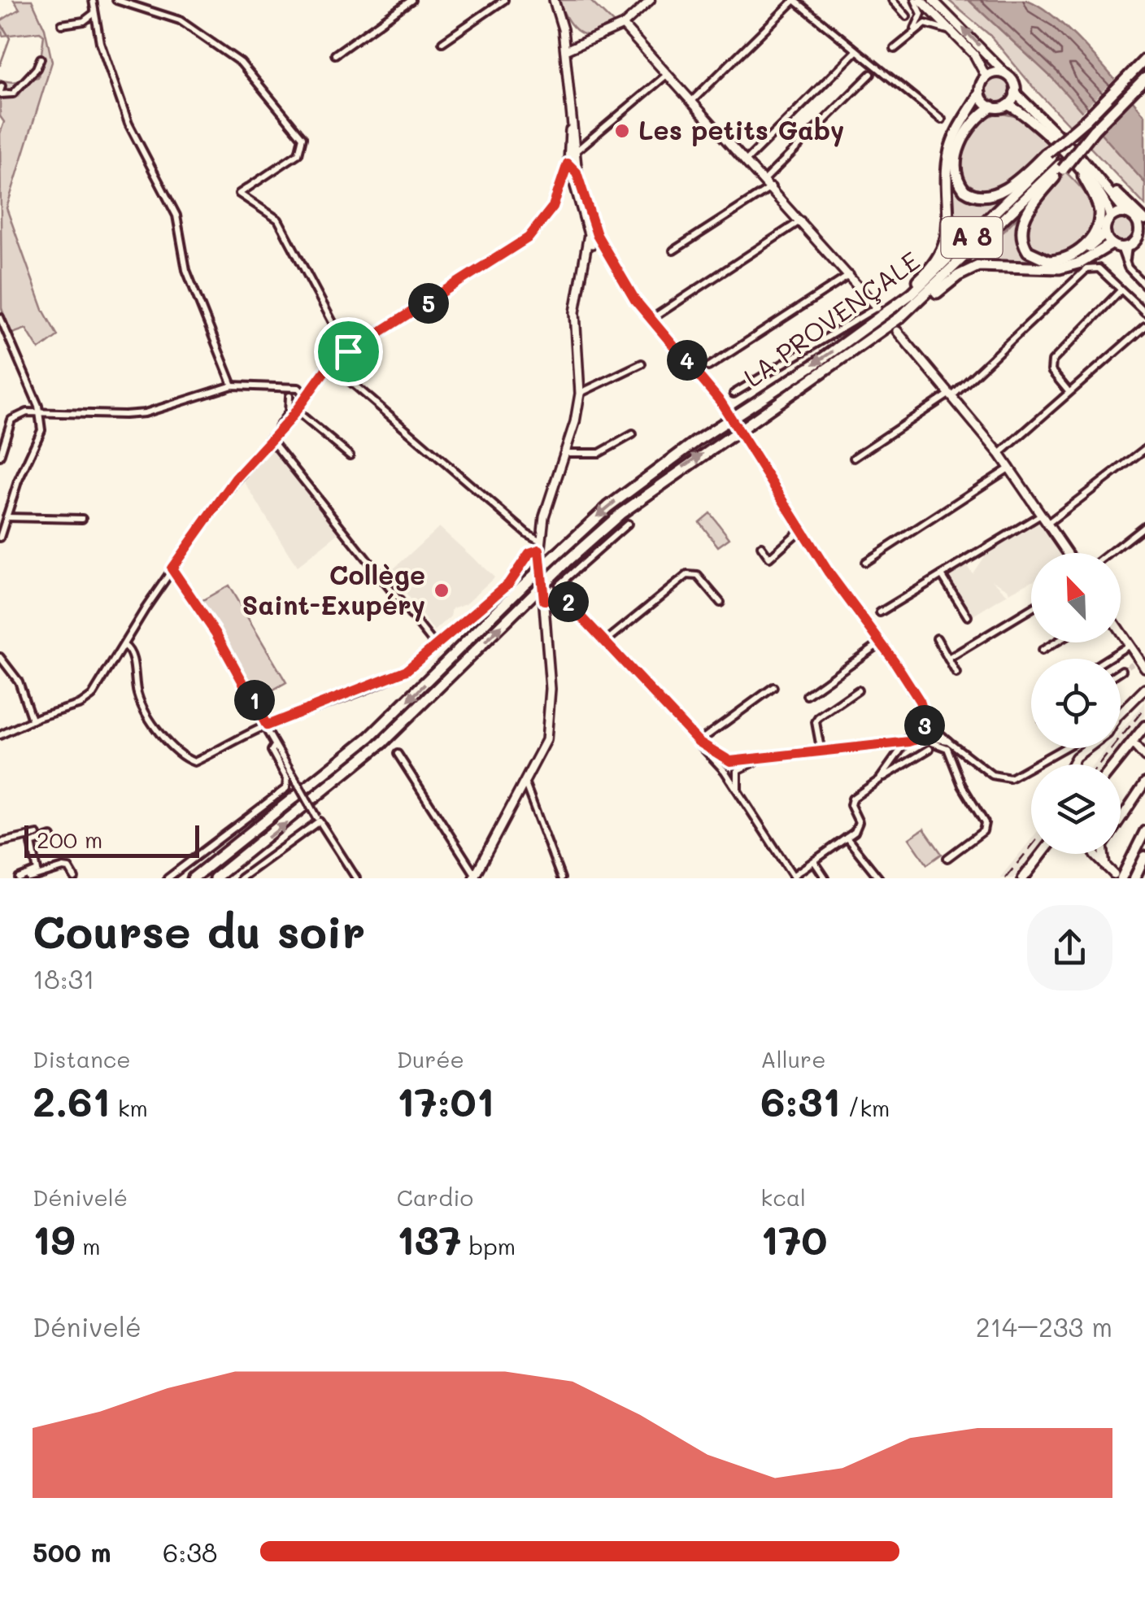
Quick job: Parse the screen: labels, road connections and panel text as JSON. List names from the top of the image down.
{
  "streets": {
    "highway": ["A 8", "LA PROVENÇALE"]
  },
  "places": ["Les petits Gaby", "Collège Saint-Exupéry"],
  "scale_bar": "200 m",
  "north": "top left",
  "page": {
    "pins": [
      "5",
      "4",
      "2",
      "1",
      "3"
    ],
    "scale": "200 m",
    "heading": ["Course du soir", "18:31"],
    "stats": [
      ["Distance", "2.61 km"],
      ["Durée", "17:01"],
      ["Allure", "6:31 /km"],
      ["Dénivelé", "19 m"],
      ["Cardio", "137 bpm"],
      ["kcal", "170"]
    ],
    "chart": ["Dénivelé", "214–233 m"],
    "list": [
      {
        "name": "500 m",
        "note": "6:38"
      }
    ]
  }
}
